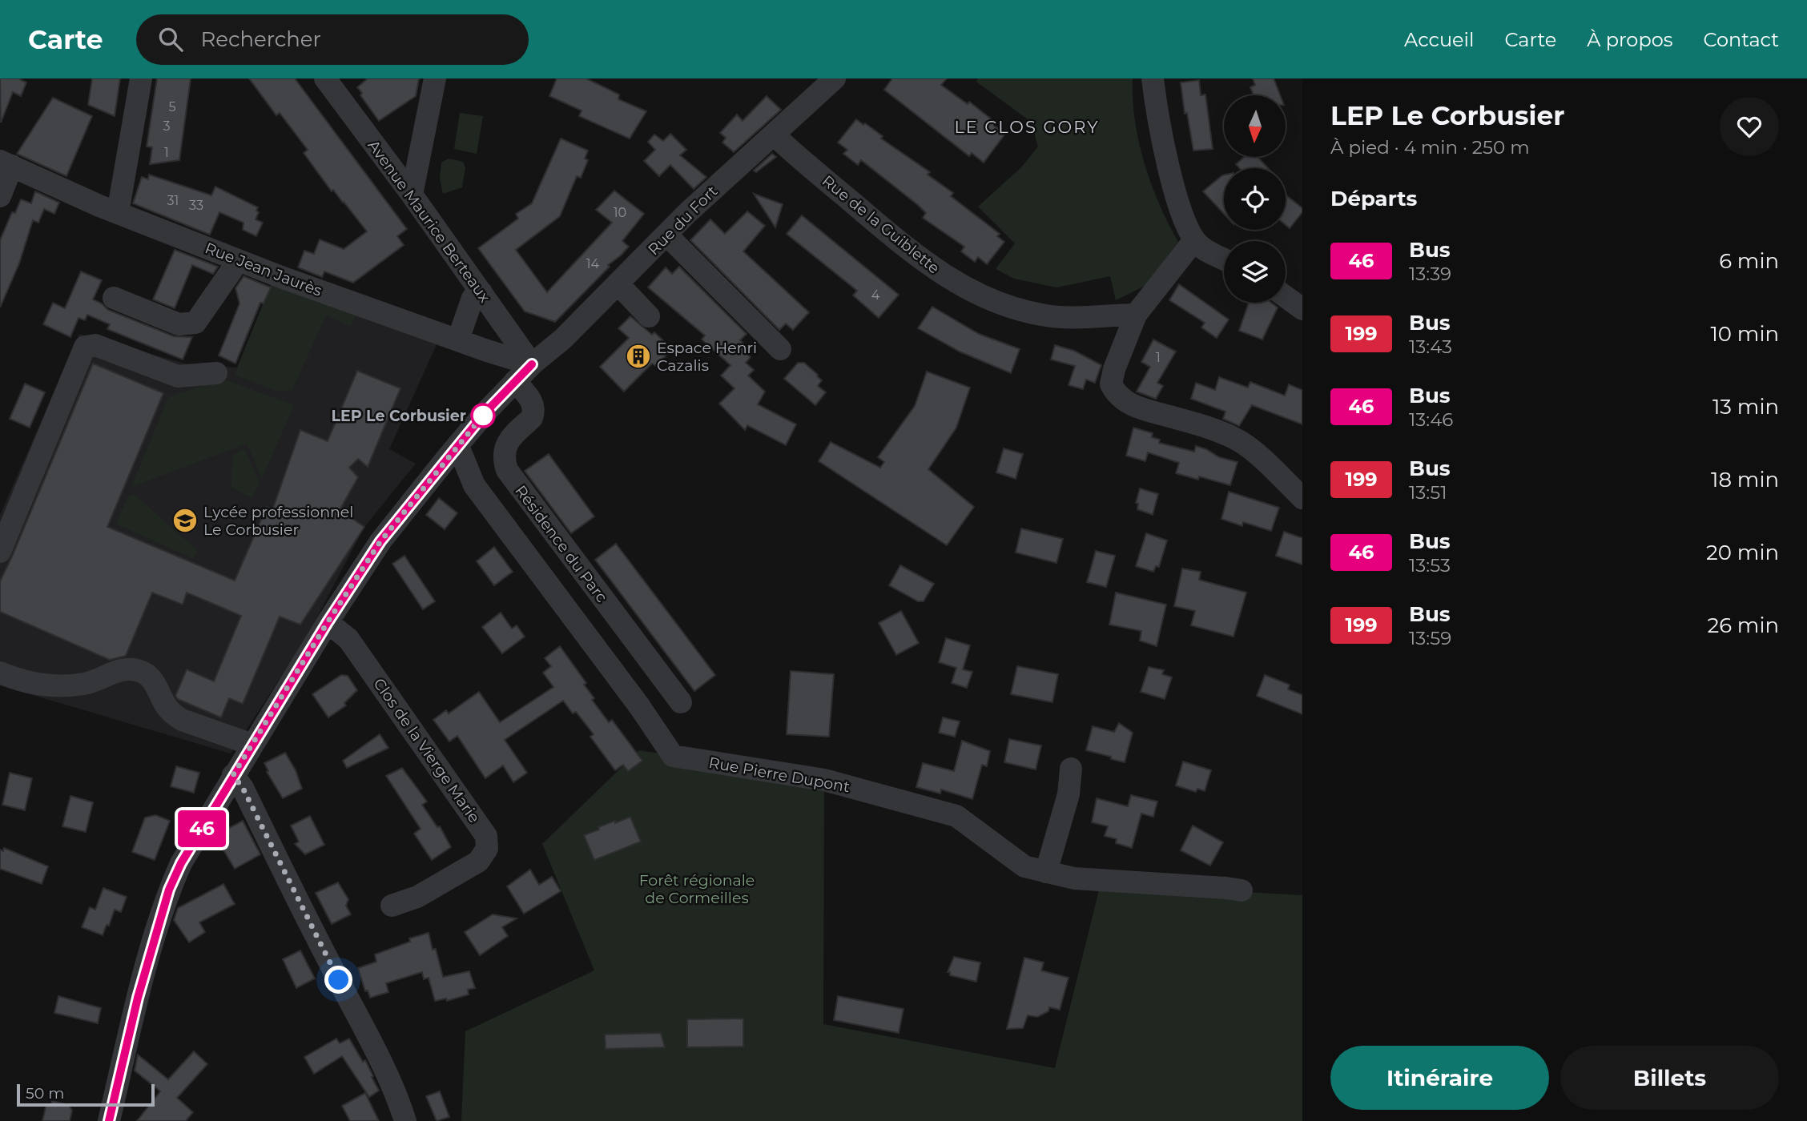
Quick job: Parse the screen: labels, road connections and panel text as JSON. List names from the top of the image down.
{
  "streets": {
    "street": [
      "Rue du Fort",
      "Avenue Maurice Berteaux",
      "Rue de la Guiblette",
      "Rue Jean Jaurès",
      "Résidence du Parc",
      "Clos de la Vierge Marie",
      "Rue Pierre Dupont"
    ]
  },
  "crossings": [
    ["Rue du Fort", "Avenue Maurice Berteaux"],
    ["Rue du Fort", "Rue de la Guiblette"],
    ["Rue du Fort", "Rue Jean Jaurès"],
    ["Rue du Fort", "Résidence du Parc"],
    ["Rue du Fort", "Clos de la Vierge Marie"],
    ["Rue du Fort", "Rue Pierre Dupont"],
    ["Avenue Maurice Berteaux", "Rue Jean Jaurès"]
  ],
  "districts": ["LE CLOS GORY"],
  "parks": ["Forêt régionale de Cormeilles"],
  "places": {
    "building": ["Espace Henri Cazalis"],
    "other": ["LEP Le Corbusier"],
    "school or university": ["Lycée professionnel Le Corbusier"]
  },
  "lines": ["bus line 46"],
  "house_numbers": [
    "5",
    "3",
    "1",
    "31",
    "33",
    "10",
    "14",
    "4",
    "1"
  ],
  "scale_bar": "50 m",
  "north": "bottom",
  "page": {
    "header": "Carte",
    "search": "Rechercher",
    "nav": [
      "Accueil",
      "Carte",
      "À propos",
      "Contact"
    ],
    "on_map": "46",
    "heading": [
      ["LEP Le Corbusier", "À pied · 4 min · 250 m"],
      "Départs"
    ],
    "list": [
      {
        "mark": "46",
        "name": "Bus",
        "note": "13:39",
        "value": "6 min"
      },
      {
        "mark": "199",
        "name": "Bus",
        "note": "13:43",
        "value": "10 min"
      },
      {
        "mark": "46",
        "name": "Bus",
        "note": "13:46",
        "value": "13 min"
      },
      {
        "mark": "199",
        "name": "Bus",
        "note": "13:51",
        "value": "18 min"
      },
      {
        "mark": "46",
        "name": "Bus",
        "note": "13:53",
        "value": "20 min"
      },
      {
        "mark": "199",
        "name": "Bus",
        "note": "13:59",
        "value": "26 min"
      }
    ],
    "buttons": ["Itinéraire", "Billets"],
    "scale": "50 m"
  }
}
